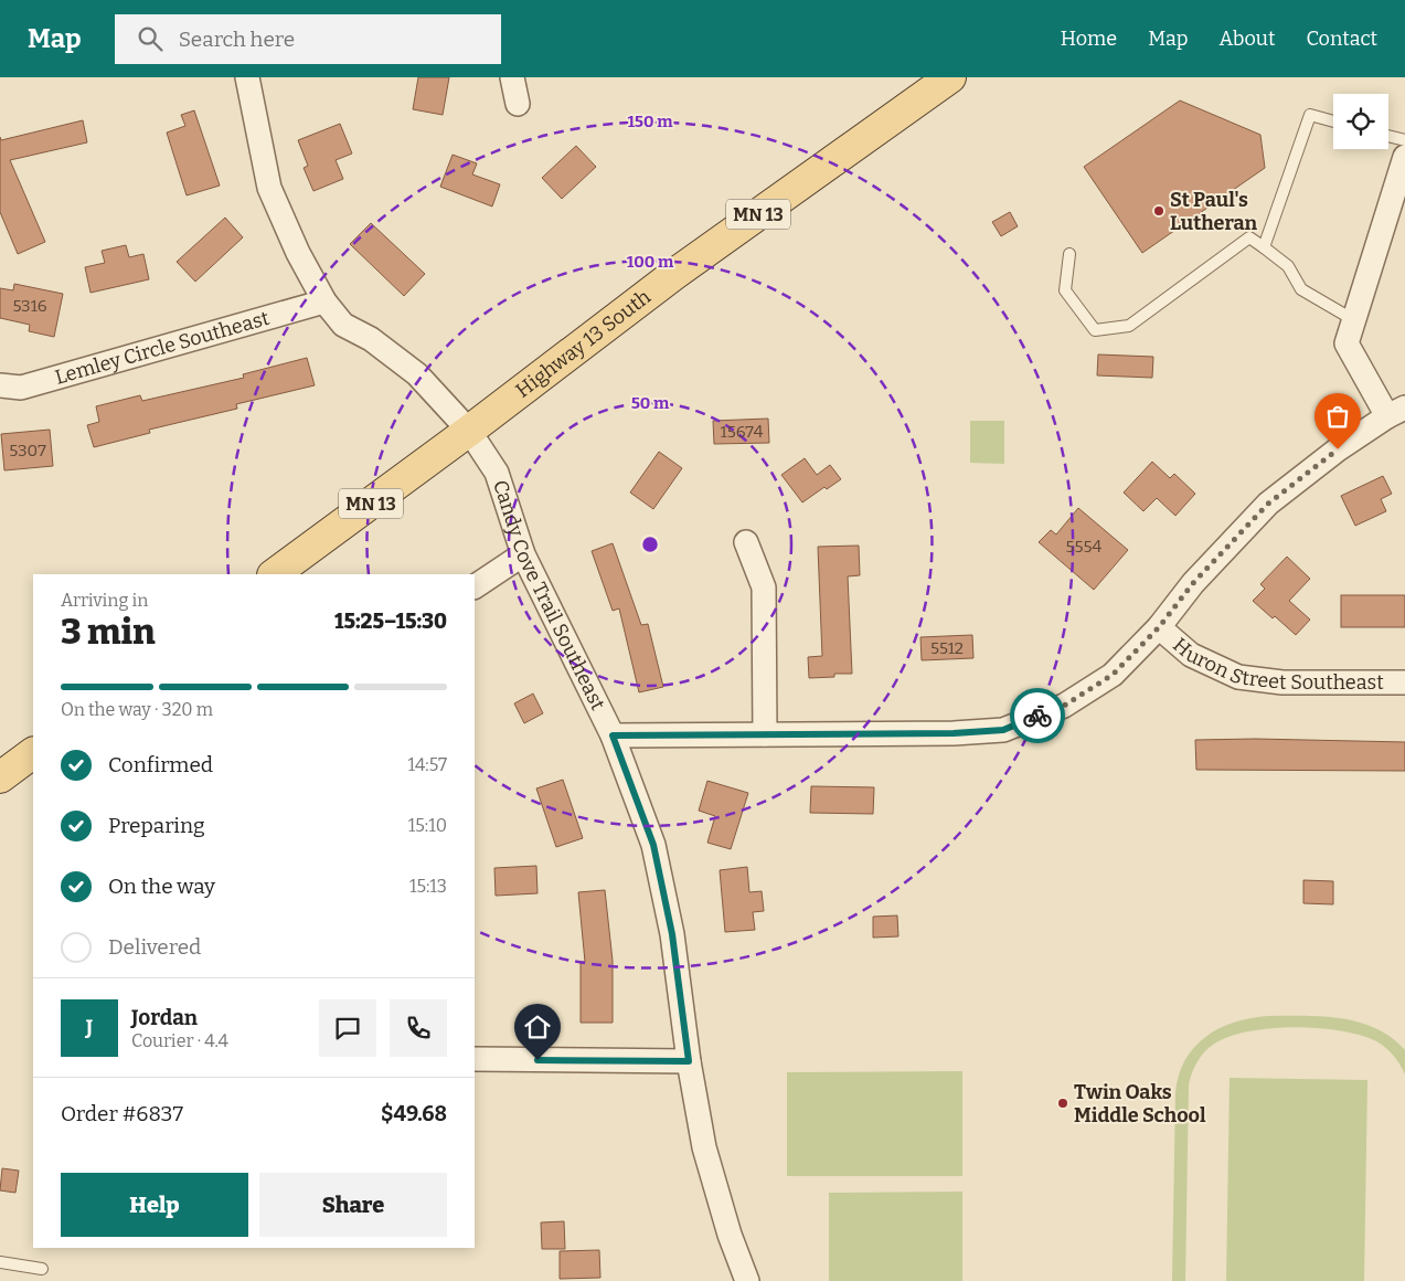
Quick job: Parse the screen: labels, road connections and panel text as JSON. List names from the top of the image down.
{
  "streets": {
    "main road": ["MN 13", "Highway 13 South"],
    "street": ["Lemley Circle Southeast", "Candy Cove Trail Southeast", "Huron Street Southeast"]
  },
  "crossings": [
    ["Highway 13 South", "Candy Cove Trail Southeast"],
    ["Lemley Circle Southeast", "Candy Cove Trail Southeast"]
  ],
  "places": ["St Paul's Lutheran", "Twin Oaks Middle School"],
  "house_numbers": [
    "5316",
    "15674",
    "5307",
    "5554",
    "5512"
  ],
  "page": {
    "header": "Map",
    "search": "Search here",
    "nav": [
      "Home",
      "Map",
      "About",
      "Contact"
    ],
    "heading": ["3 min", "Arriving in", "15:25–15:30"],
    "panel": [
      "Jordan",
      "Courier · 4.4",
      "Order #6837",
      "$49.68"
    ],
    "bar": "On the way · 320 m",
    "list": [
      ["Confirmed", "14:57"],
      ["Preparing", "15:10"],
      ["On the way", "15:13"],
      "Delivered"
    ],
    "round": "J",
    "buttons": ["Help", "Share"]
  },
  "rings": ["150 m", "100 m", "50 m"]
}
